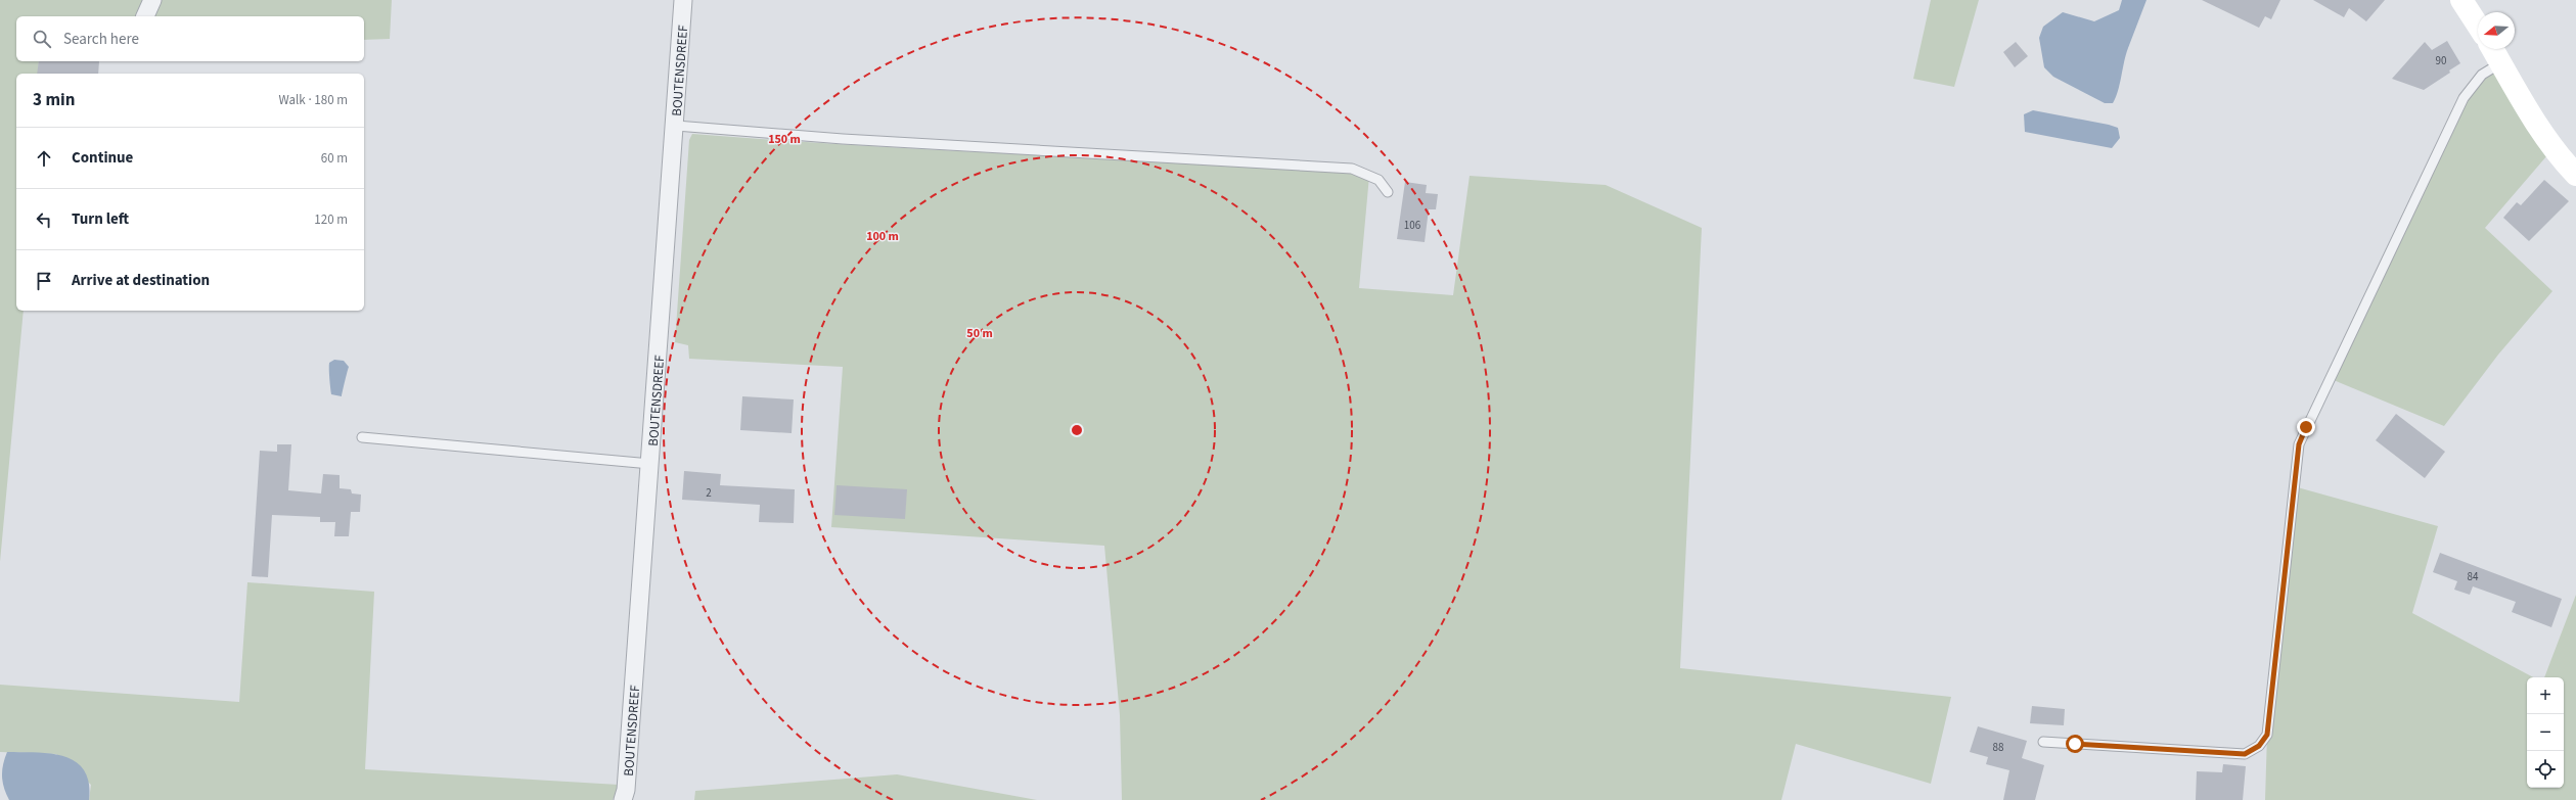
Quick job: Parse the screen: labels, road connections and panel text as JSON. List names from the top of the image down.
{
  "streets": {
    "street": ["BOUTENSDREEF"]
  },
  "house_numbers": [
    "90",
    "106",
    "2",
    "84",
    "88"
  ],
  "north": "left",
  "page": {
    "search": "Search here",
    "heading": ["3 min", "Walk · 180 m"],
    "list": [
      ["Continue", "60 m"],
      ["Turn left", "120 m"],
      "Arrive at destination"
    ],
    "map_buttons": ["+", "−"]
  },
  "rings": ["150 m", "100 m", "50 m"]
}
